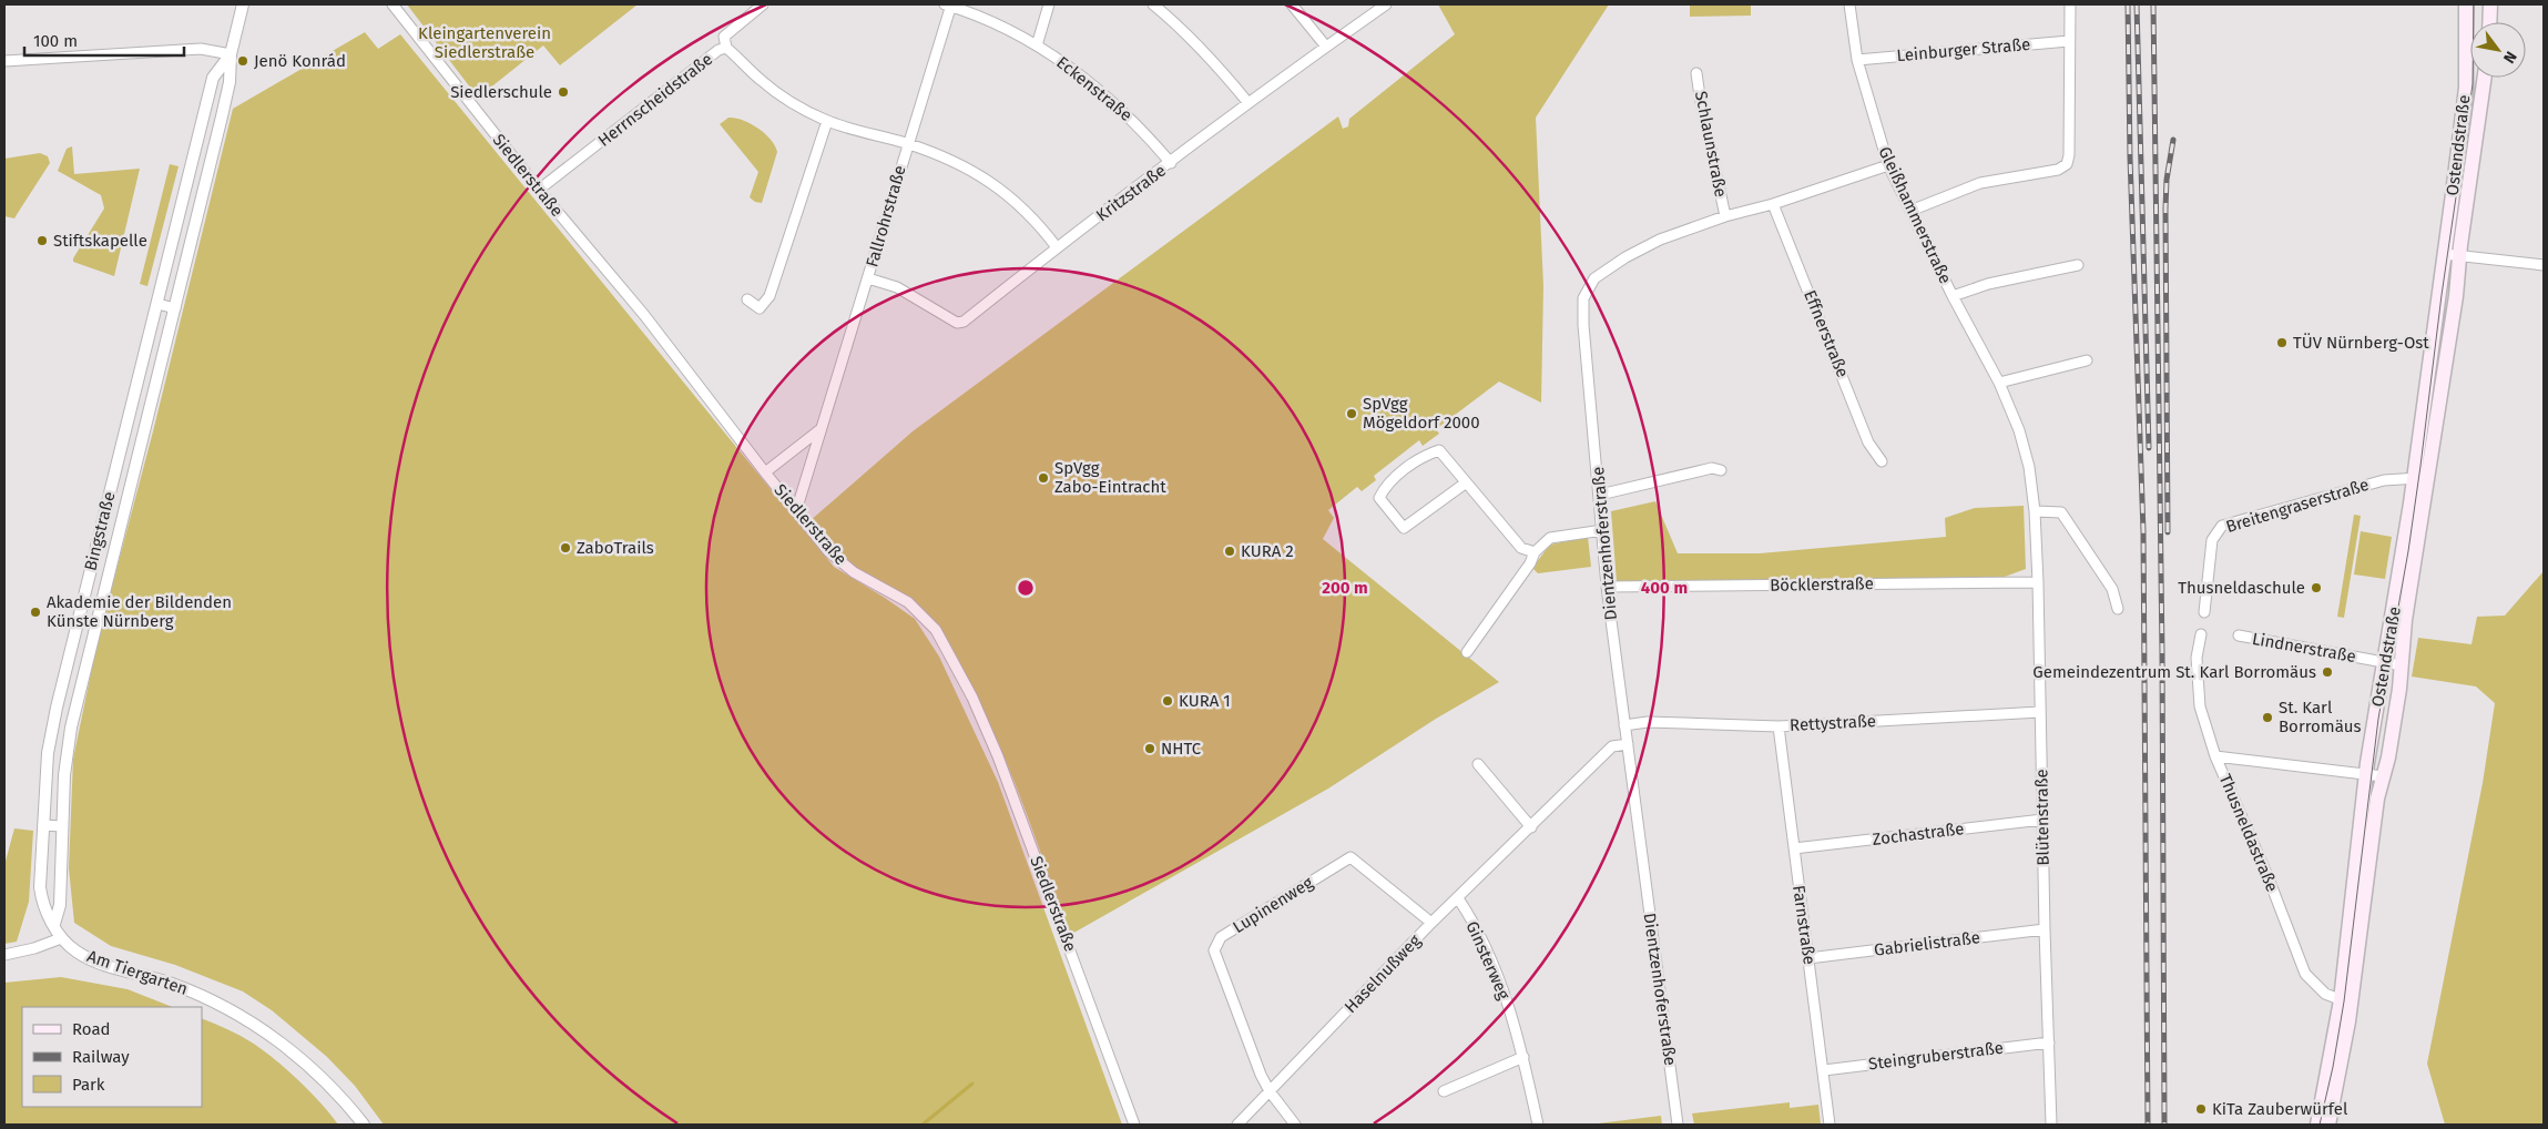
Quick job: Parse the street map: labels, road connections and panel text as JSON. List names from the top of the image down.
{
  "streets": {
    "main road": ["Ostendstraße"],
    "street": [
      "Leinburger Straße",
      "Eckenstraße",
      "Herrnscheidstraße",
      "Schlaunstraße",
      "Siedlerstraße",
      "Kritzstraße",
      "Gleißhammerstraße",
      "Fallrohrstraße",
      "Effnerstraße",
      "Breitengraserstraße",
      "Bingstraße",
      "Dientzenhoferstraße",
      "Böcklerstraße",
      "Lindnerstraße",
      "Rettystraße",
      "Blütenstraße",
      "Thusneldastraße",
      "Zochastraße",
      "Lupinenweg",
      "Farnstraße",
      "Gabrielistraße",
      "Ginsterweg",
      "Am Tiergarten",
      "Haselnußweg",
      "Steingruberstraße"
    ]
  },
  "crossings": [
    ["Leinburger Straße", "Gleißhammerstraße"],
    ["Eckenstraße", "Kritzstraße"],
    ["Eckenstraße", "Fallrohrstraße"],
    ["Herrnscheidstraße", "Siedlerstraße"],
    ["Herrnscheidstraße", "Kritzstraße"],
    ["Herrnscheidstraße", "Fallrohrstraße"],
    ["Schlaunstraße", "Dientzenhoferstraße"],
    ["Ostendstraße", "Breitengraserstraße"],
    ["Ostendstraße", "Lindnerstraße"],
    ["Ostendstraße", "Thusneldastraße"],
    ["Siedlerstraße", "Fallrohrstraße"],
    ["Kritzstraße", "Fallrohrstraße"],
    ["Gleißhammerstraße", "Dientzenhoferstraße"],
    ["Gleißhammerstraße", "Blütenstraße"],
    ["Effnerstraße", "Dientzenhoferstraße"],
    ["Bingstraße", "Am Tiergarten"],
    ["Dientzenhoferstraße", "Böcklerstraße"],
    ["Dientzenhoferstraße", "Rettystraße"],
    ["Dientzenhoferstraße", "Haselnußweg"],
    ["Böcklerstraße", "Blütenstraße"],
    ["Rettystraße", "Blütenstraße"],
    ["Rettystraße", "Farnstraße"],
    ["Blütenstraße", "Zochastraße"],
    ["Blütenstraße", "Gabrielistraße"],
    ["Blütenstraße", "Steingruberstraße"],
    ["Zochastraße", "Farnstraße"],
    ["Lupinenweg", "Haselnußweg"],
    ["Farnstraße", "Gabrielistraße"],
    ["Farnstraße", "Steingruberstraße"],
    ["Ginsterweg", "Haselnußweg"]
  ],
  "parks": ["Kleingartenverein Siedlerstraße"],
  "places": [
    "Jenö Konrád",
    "Siedlerschule",
    "Stiftskapelle",
    "TÜV Nürnberg-Ost",
    "SpVgg Mögeldorf 2000",
    "SpVgg Zabo-Eintracht",
    "ZaboTrails",
    "KURA 2",
    "Thusneldaschule",
    "Akademie der Bildenden Künste Nürnberg",
    "Gemeindezentrum St. Karl Borromäus",
    "KURA 1",
    "St. Karl Borromäus",
    "NHTC",
    "KiTa Zauberwürfel"
  ],
  "legend": ["Road", "Railway", "Park"],
  "scale_bar": "100 m",
  "north": "bottom right",
  "rings": ["200 m", "400 m"]
}
